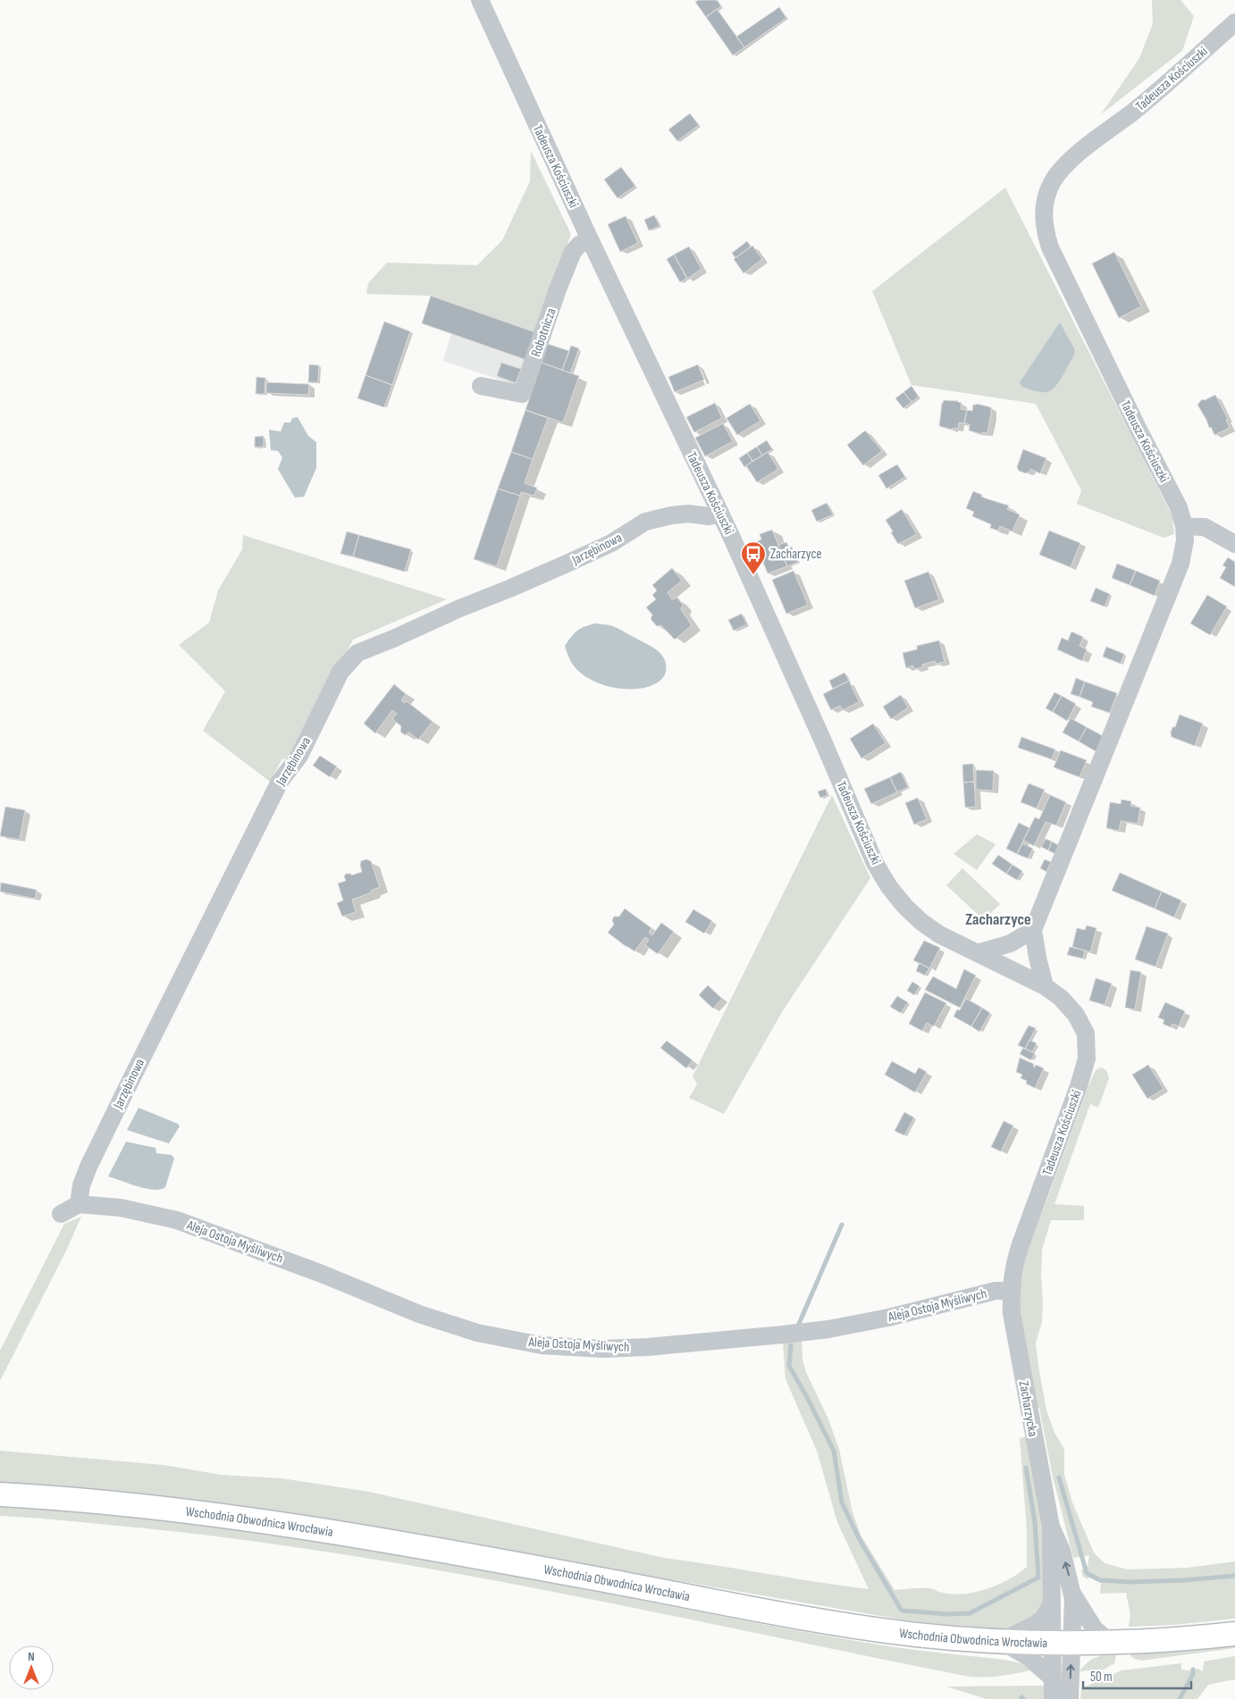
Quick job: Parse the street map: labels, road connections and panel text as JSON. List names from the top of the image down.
{
  "streets": {
    "main road": ["Wschodnia Obwodnica Wrocławia"],
    "street": [
      "Tadeusza Kościuszki",
      "Robotnicza",
      "Jarzębinowa",
      "Aleja Ostoja Myśliwych",
      "Zacharzycka"
    ]
  },
  "crossings": [
    ["Tadeusza Kościuszki", "Robotnicza"],
    ["Tadeusza Kościuszki", "Jarzębinowa"],
    ["Tadeusza Kościuszki", "Aleja Ostoja Myśliwych"],
    ["Tadeusza Kościuszki", "Zacharzycka"],
    ["Jarzębinowa", "Aleja Ostoja Myśliwych"],
    ["Aleja Ostoja Myśliwych", "Zacharzycka"],
    ["Zacharzycka", "Wschodnia Obwodnica Wrocławia"]
  ],
  "districts": ["Zacharzyce"],
  "places": {
    "bus stop": ["Zacharzyce"]
  },
  "scale_bar": "50 m",
  "north": "top"
}
